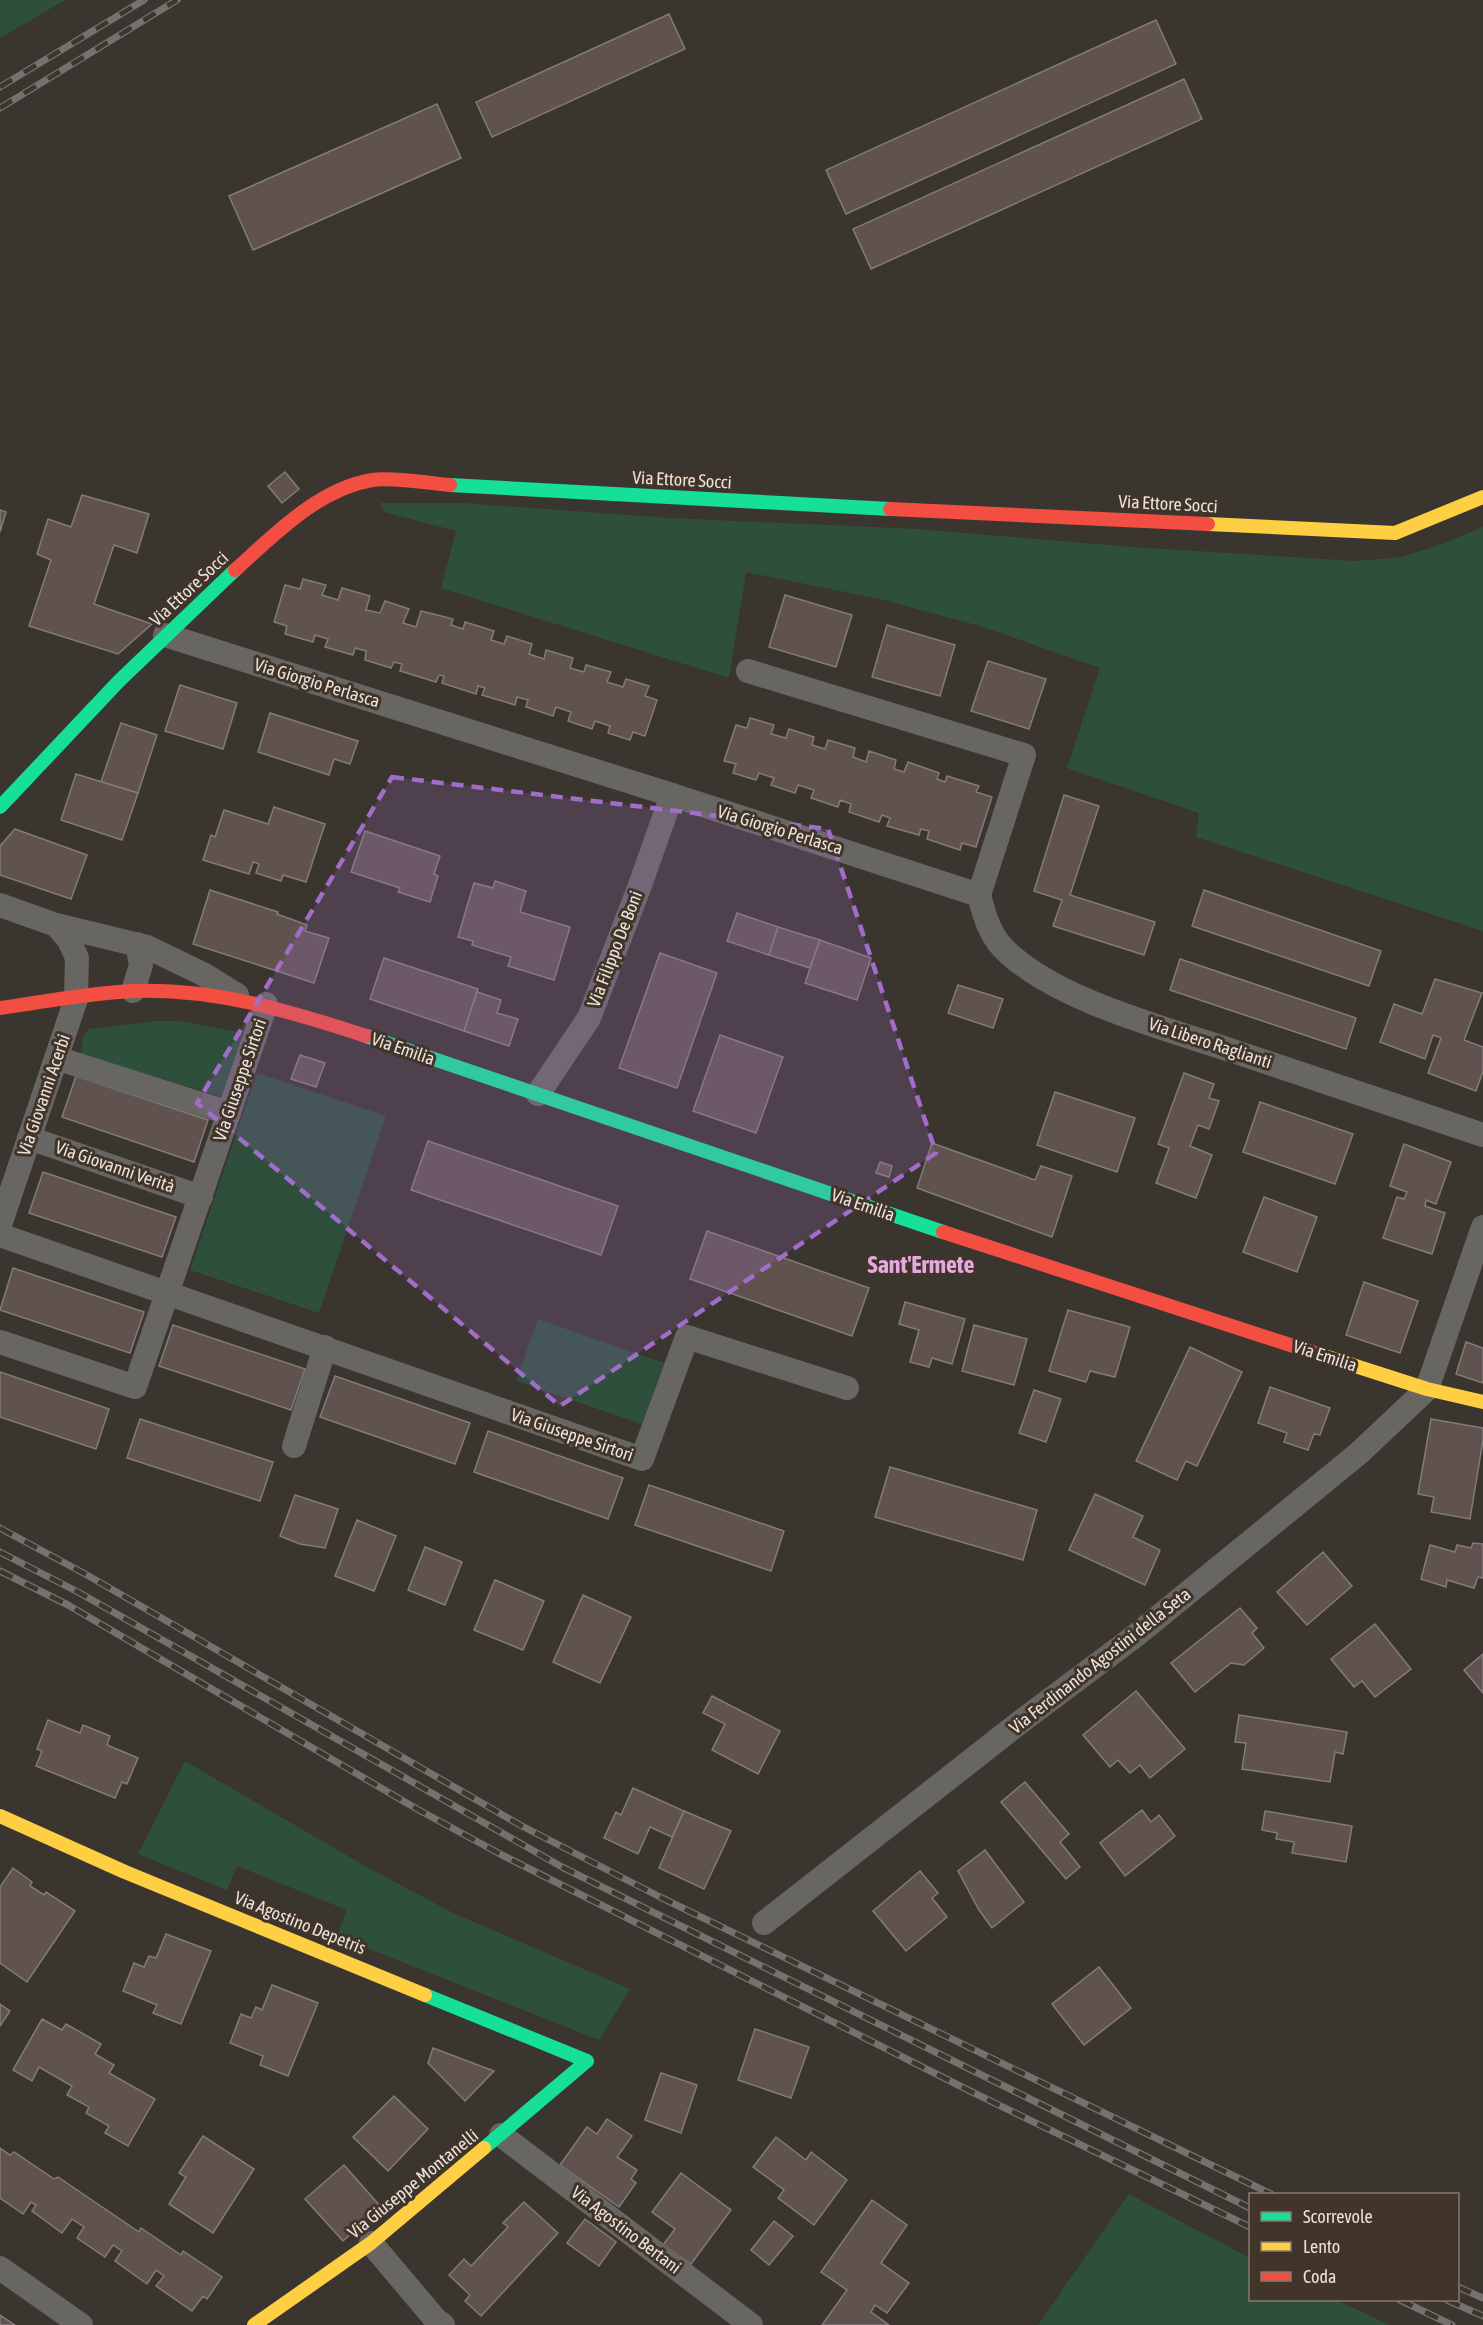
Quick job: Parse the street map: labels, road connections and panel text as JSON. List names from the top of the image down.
{
  "streets": {
    "street": [
      "Via Ettore Socci",
      "Via Giorgio Perlasca",
      "Via Filippo De Boni",
      "Via Libero Raglianti",
      "Via Emilia",
      "Via Giuseppe Sirtori",
      "Via Giovanni Acerbi",
      "Via Giovanni Verità",
      "Via Ferdinando Agostini della Seta",
      "Via Agostino Depetris",
      "Via Giuseppe Montanelli",
      "Via Agostino Bertani"
    ]
  },
  "crossings": [
    ["Via Ettore Socci", "Via Giorgio Perlasca"],
    ["Via Giorgio Perlasca", "Via Filippo De Boni"],
    ["Via Giorgio Perlasca", "Via Libero Raglianti"],
    ["Via Filippo De Boni", "Via Emilia"],
    ["Via Emilia", "Via Giuseppe Sirtori"],
    ["Via Emilia", "Via Giovanni Acerbi"],
    ["Via Emilia", "Via Ferdinando Agostini della Seta"],
    ["Via Giuseppe Sirtori", "Via Giovanni Verità"],
    ["Via Giovanni Acerbi", "Via Giovanni Verità"],
    ["Via Agostino Depetris", "Via Giuseppe Montanelli"],
    ["Via Giuseppe Montanelli", "Via Agostino Bertani"]
  ],
  "districts": ["Sant'Ermete"],
  "legend": ["Scorrevole", "Lento", "Coda"]
}
